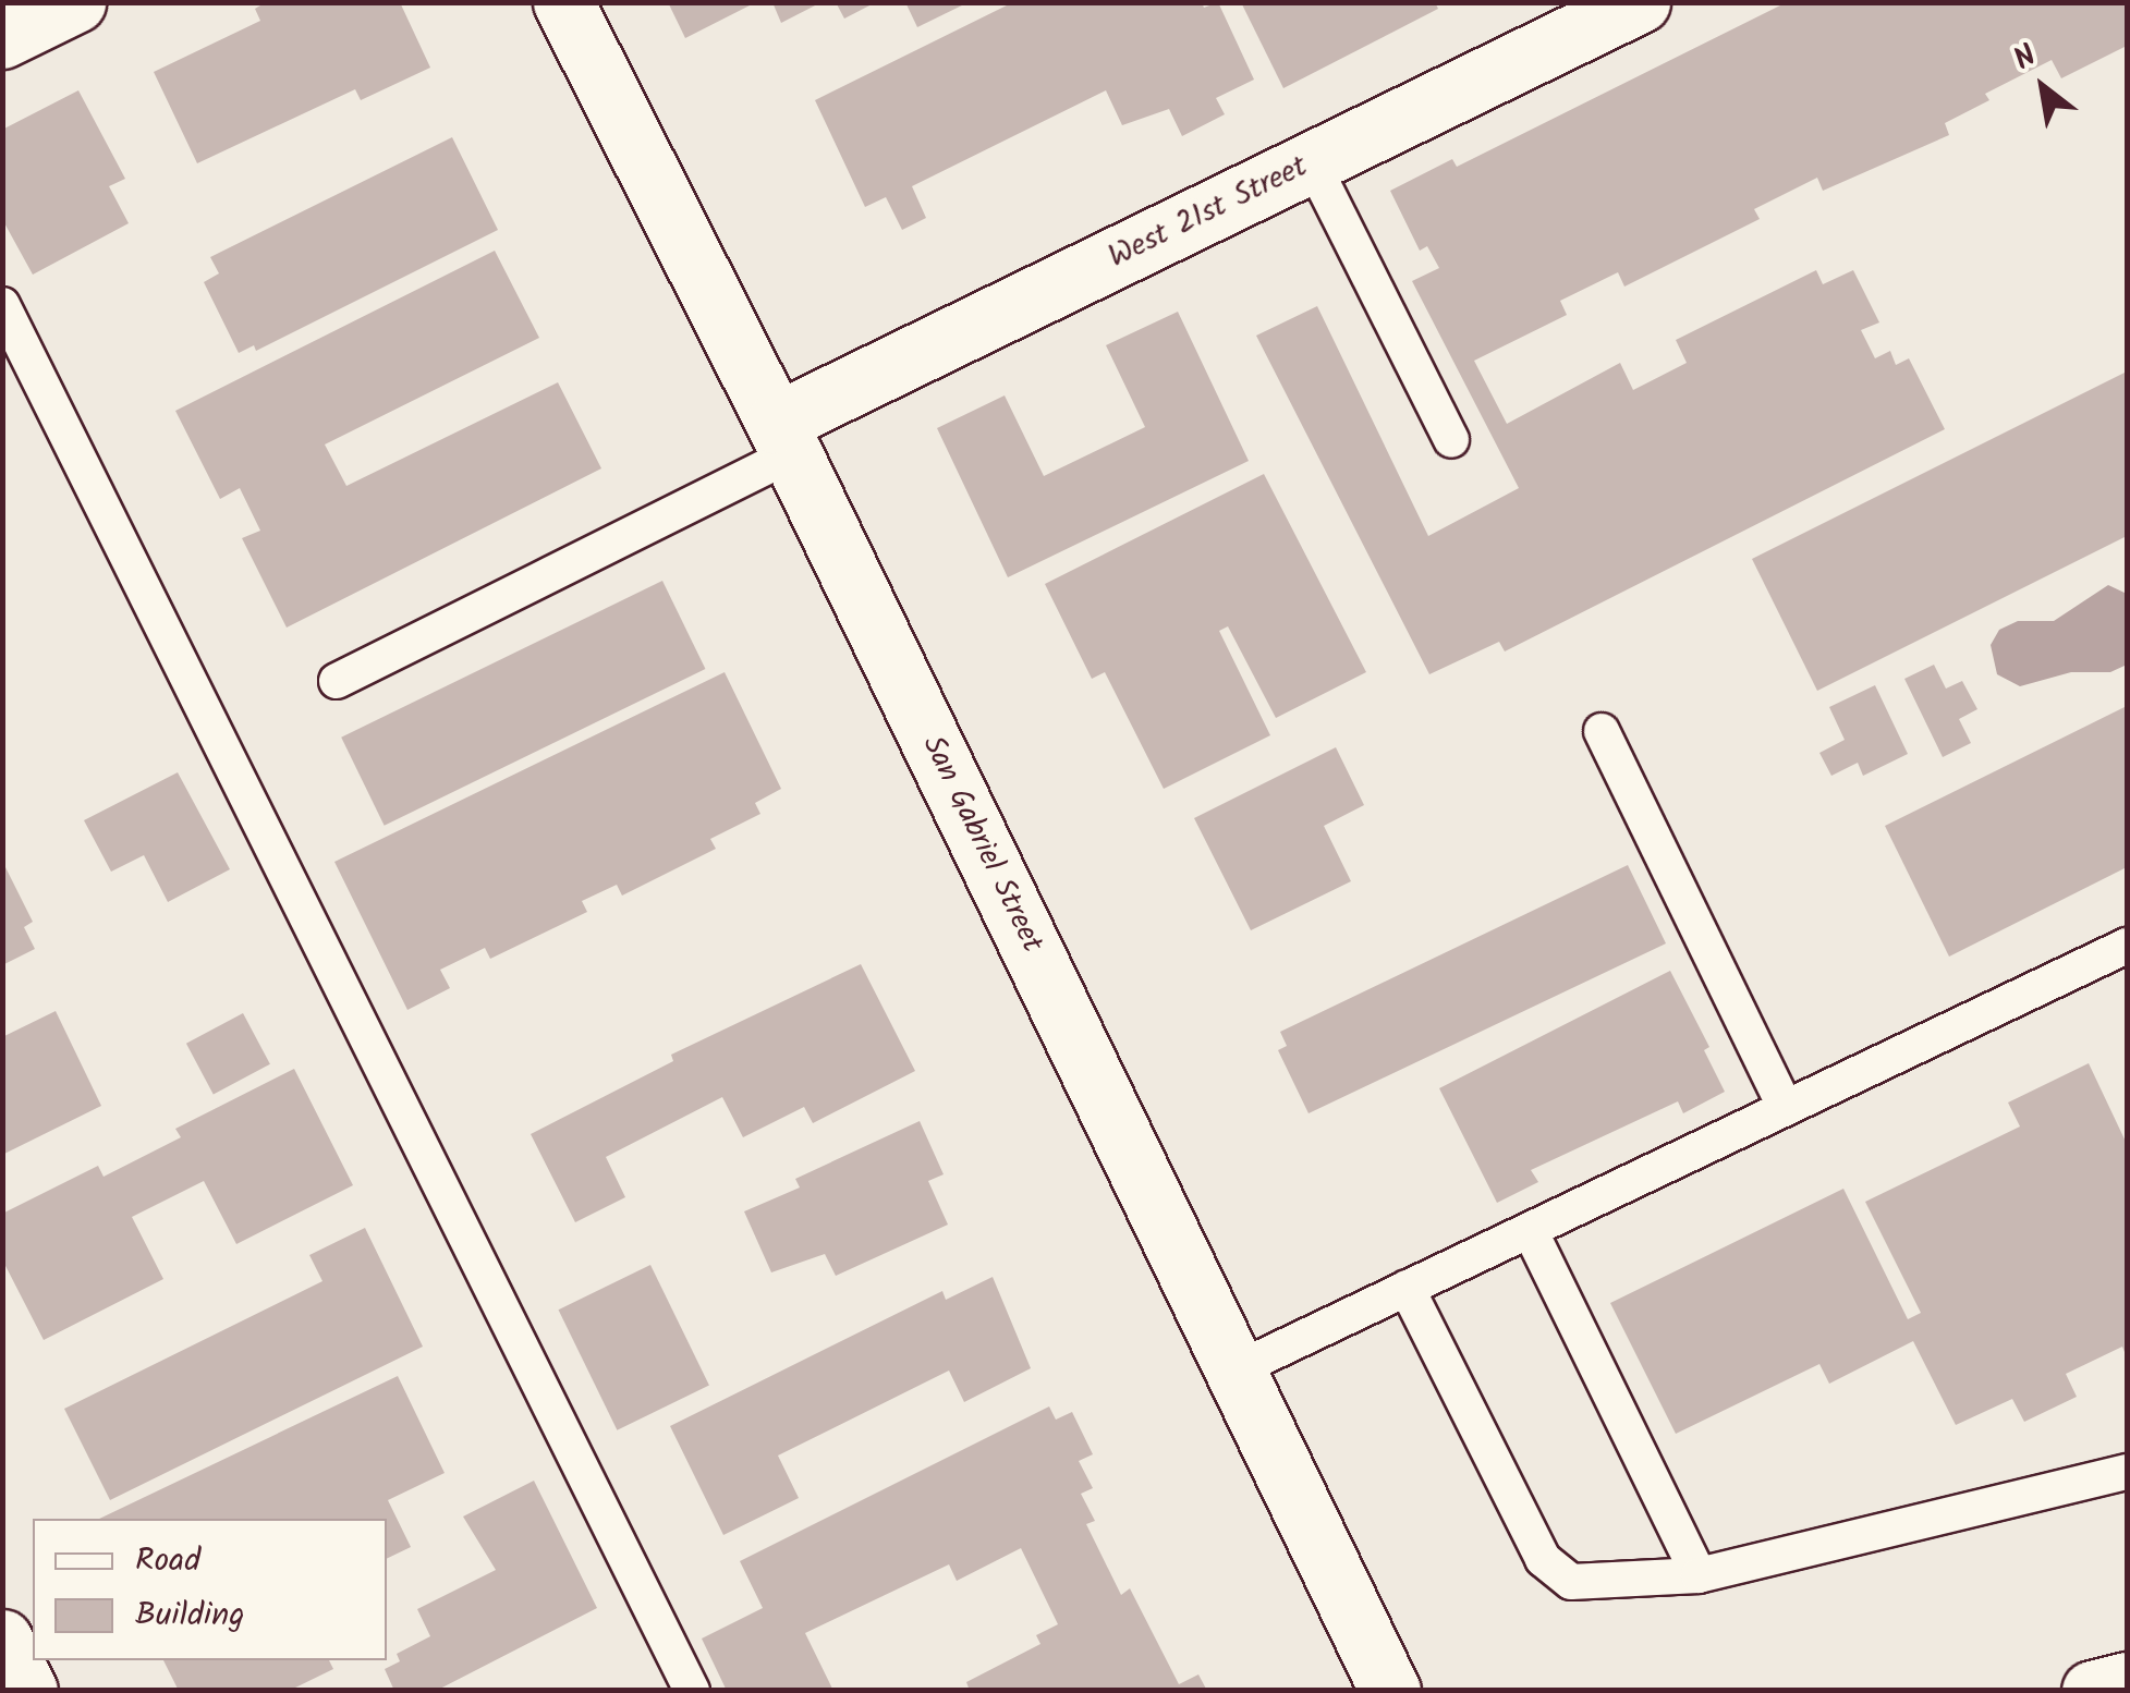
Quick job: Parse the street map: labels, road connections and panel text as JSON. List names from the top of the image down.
{
  "streets": {
    "street": ["West 21st Street", "San Gabriel Street"]
  },
  "crossings": [
    ["West 21st Street", "San Gabriel Street"]
  ],
  "legend": ["Road", "Building"],
  "north": "top left"
}
